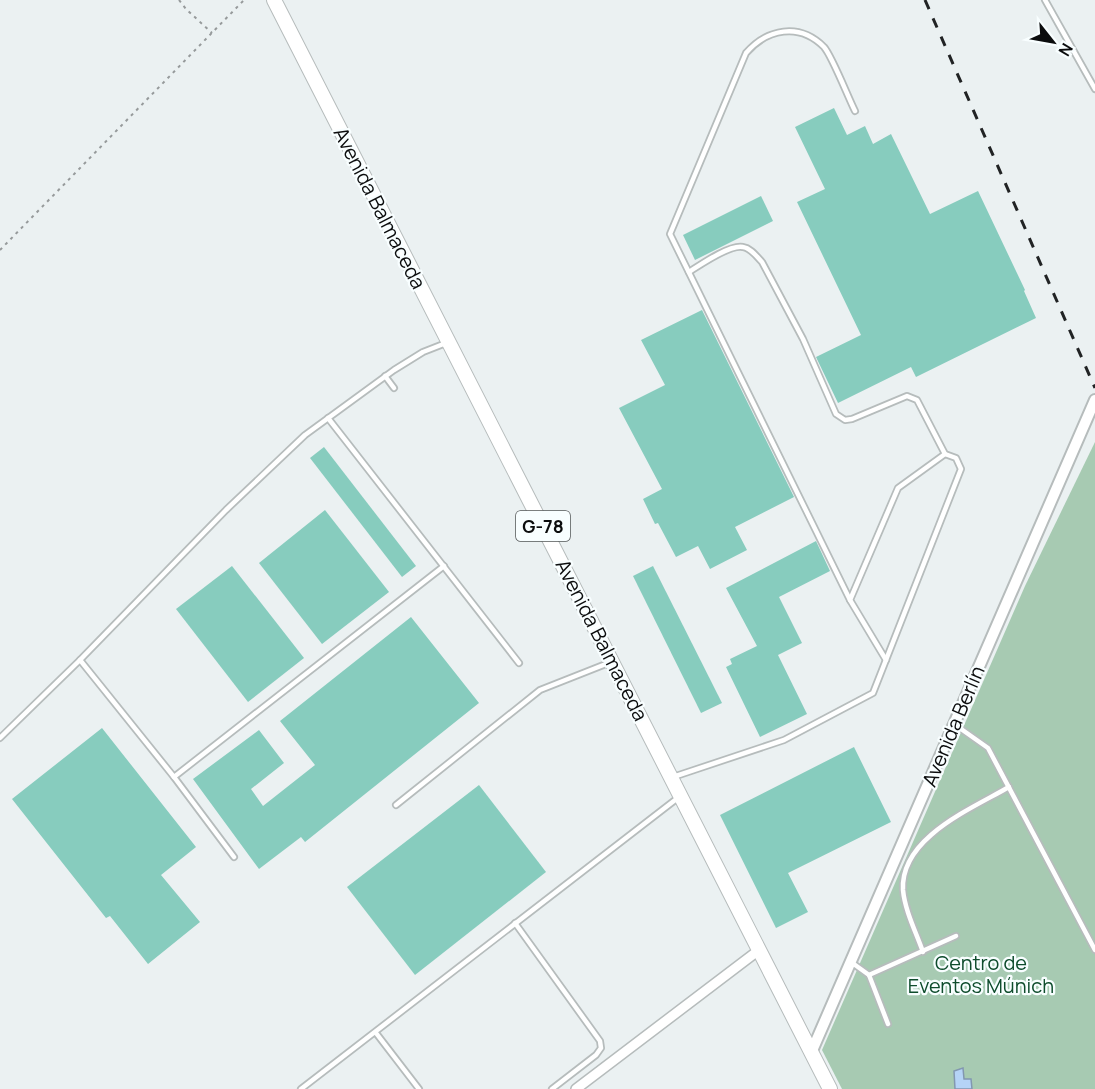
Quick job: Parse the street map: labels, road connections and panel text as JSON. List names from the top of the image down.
{
  "streets": {
    "main road": ["Avenida Balmaceda", "G-78"],
    "street": ["Avenida Berlín"]
  },
  "crossings": [
    ["Avenida Balmaceda", "Avenida Berlín"]
  ],
  "parks": ["Centro de Eventos Múnich"],
  "north": "bottom right"
}
